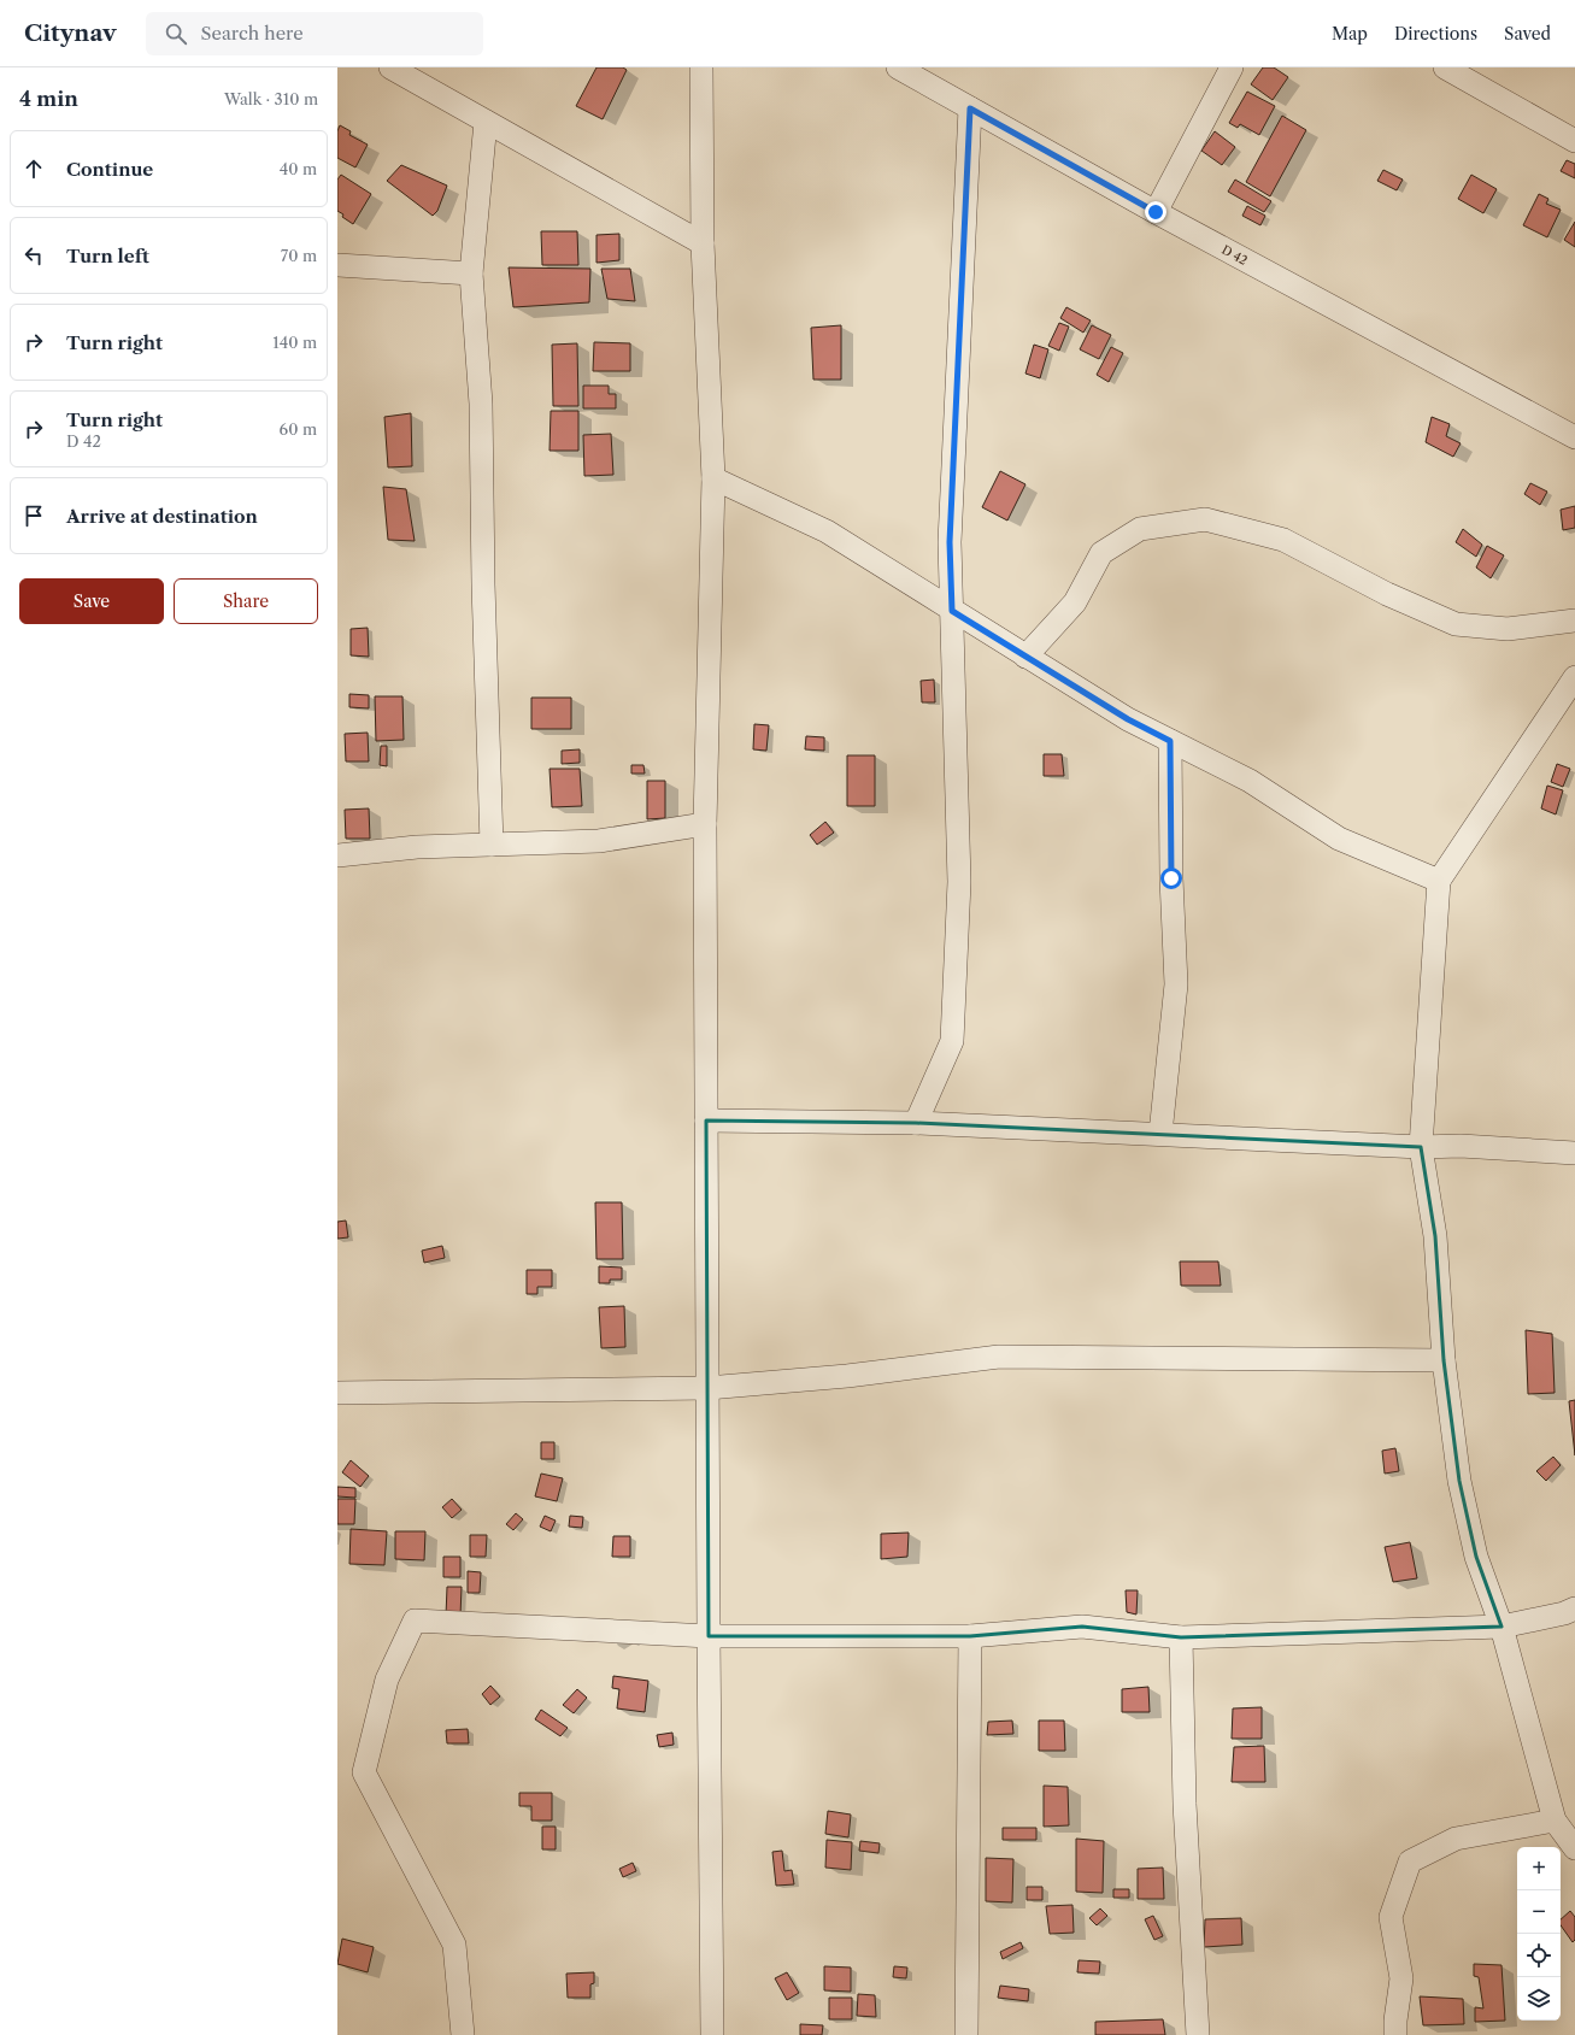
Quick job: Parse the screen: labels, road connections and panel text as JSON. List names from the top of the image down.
{
  "streets": {
    "street": ["D 42"]
  },
  "page": {
    "header": "Citynav",
    "search": "Search here",
    "nav": ["Map", "Directions", "Saved"],
    "heading": ["4 min", "Walk · 310 m"],
    "list": [
      ["Continue", "40 m"],
      ["Turn left", "70 m"],
      ["Turn right", "140 m"],
      ["Turn right", "D 42", "60 m"],
      "Arrive at destination"
    ],
    "buttons": ["Save", "Share"],
    "map_buttons": ["+", "−"]
  }
}
